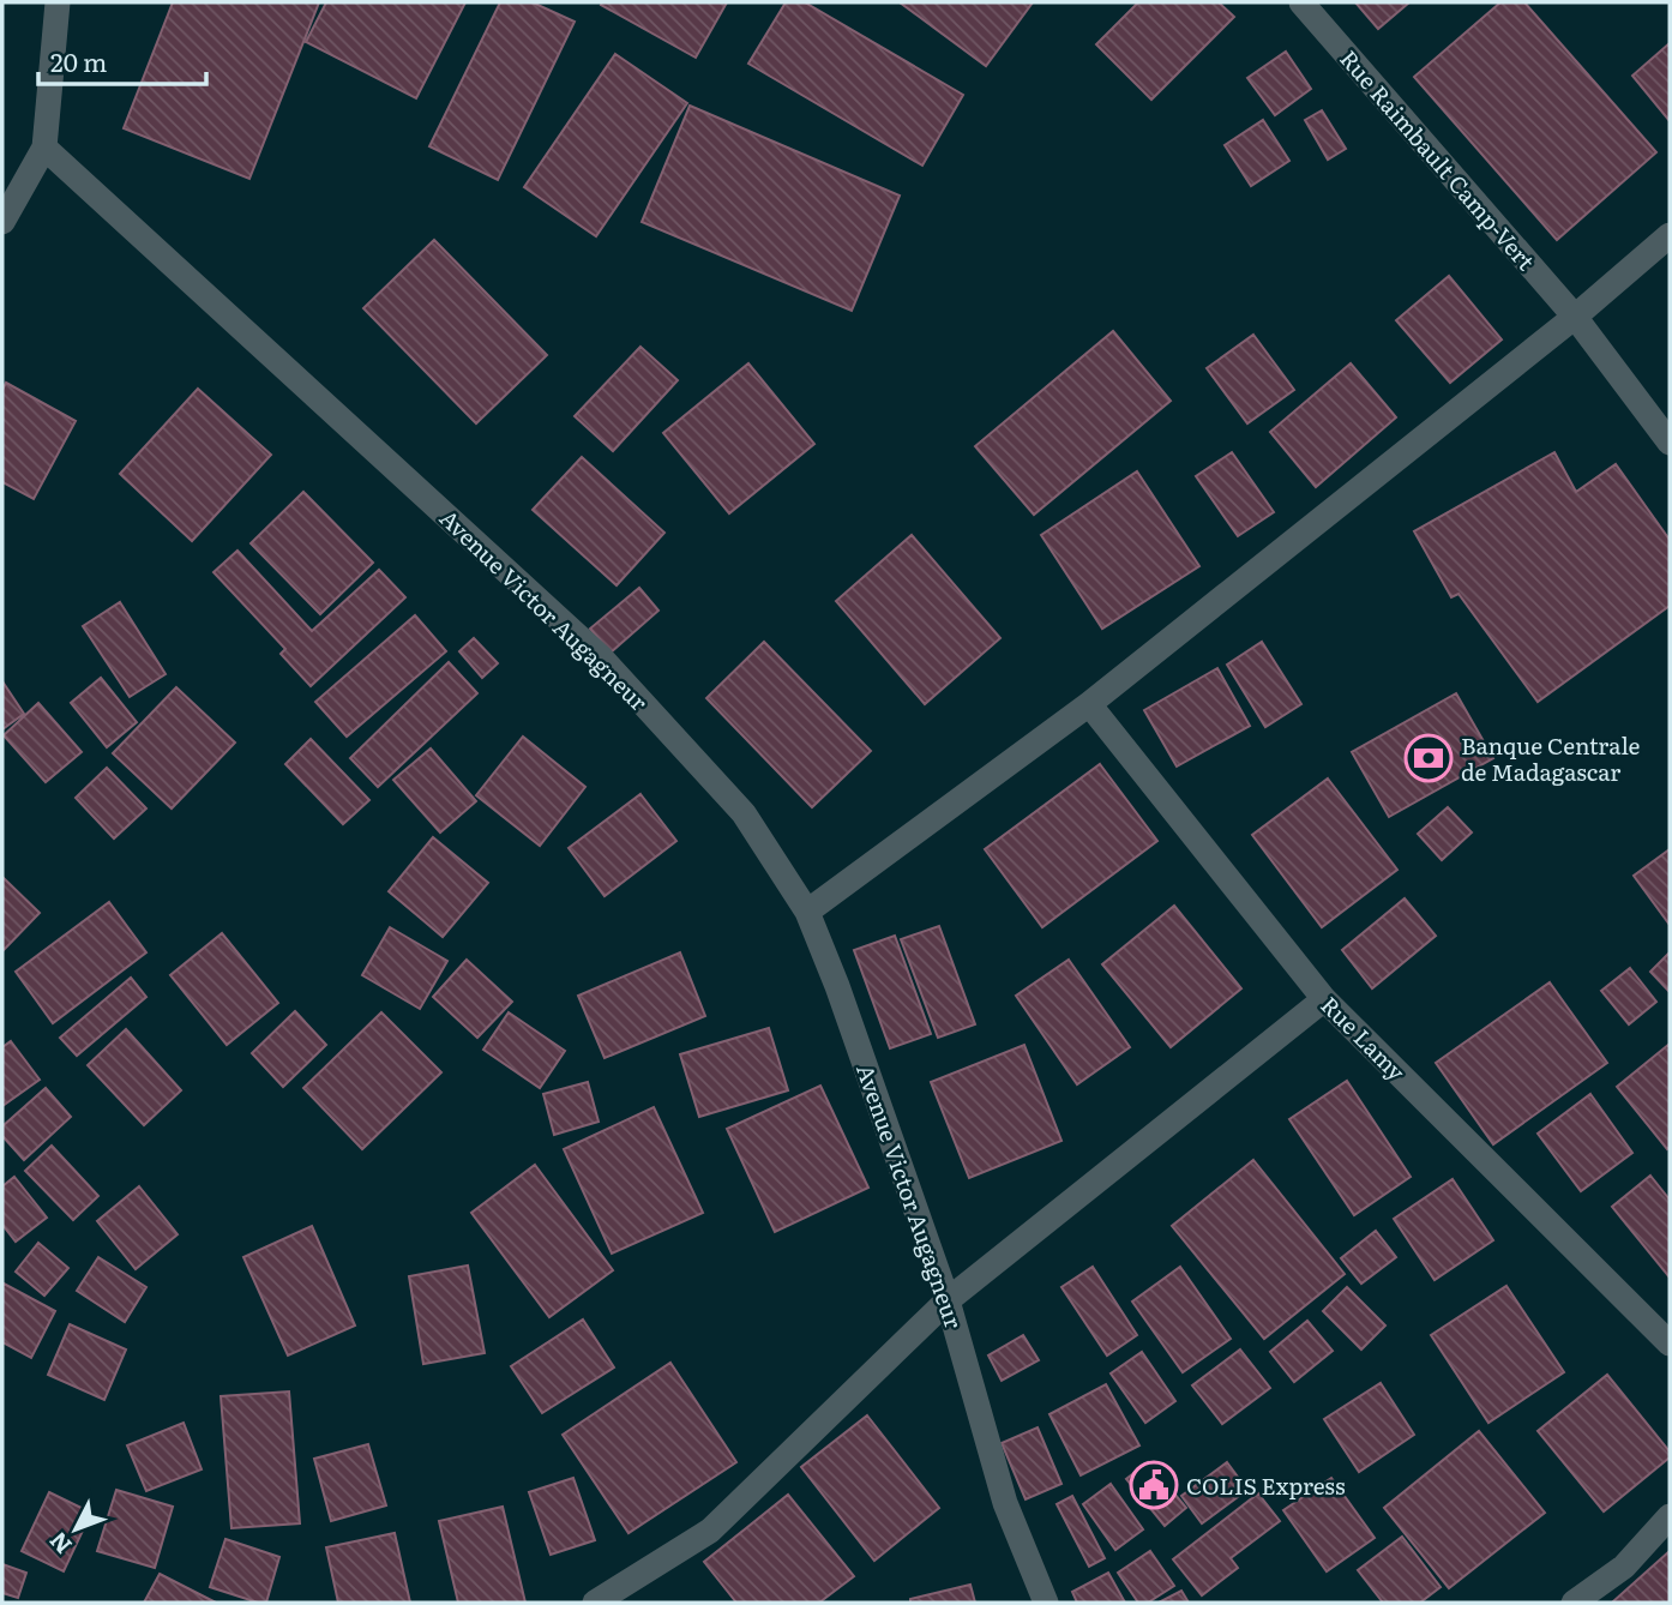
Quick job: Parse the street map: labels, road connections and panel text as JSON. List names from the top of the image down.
{
  "streets": {
    "street": ["Rue Raimbault Camp-Vert", "Avenue Victor Augagneur", "Rue Lamy"]
  },
  "places": {
    "bank": ["Banque Centrale de Madagascar"],
    "public building": ["COLIS Express"]
  },
  "scale_bar": "20 m",
  "north": "bottom left"
}
